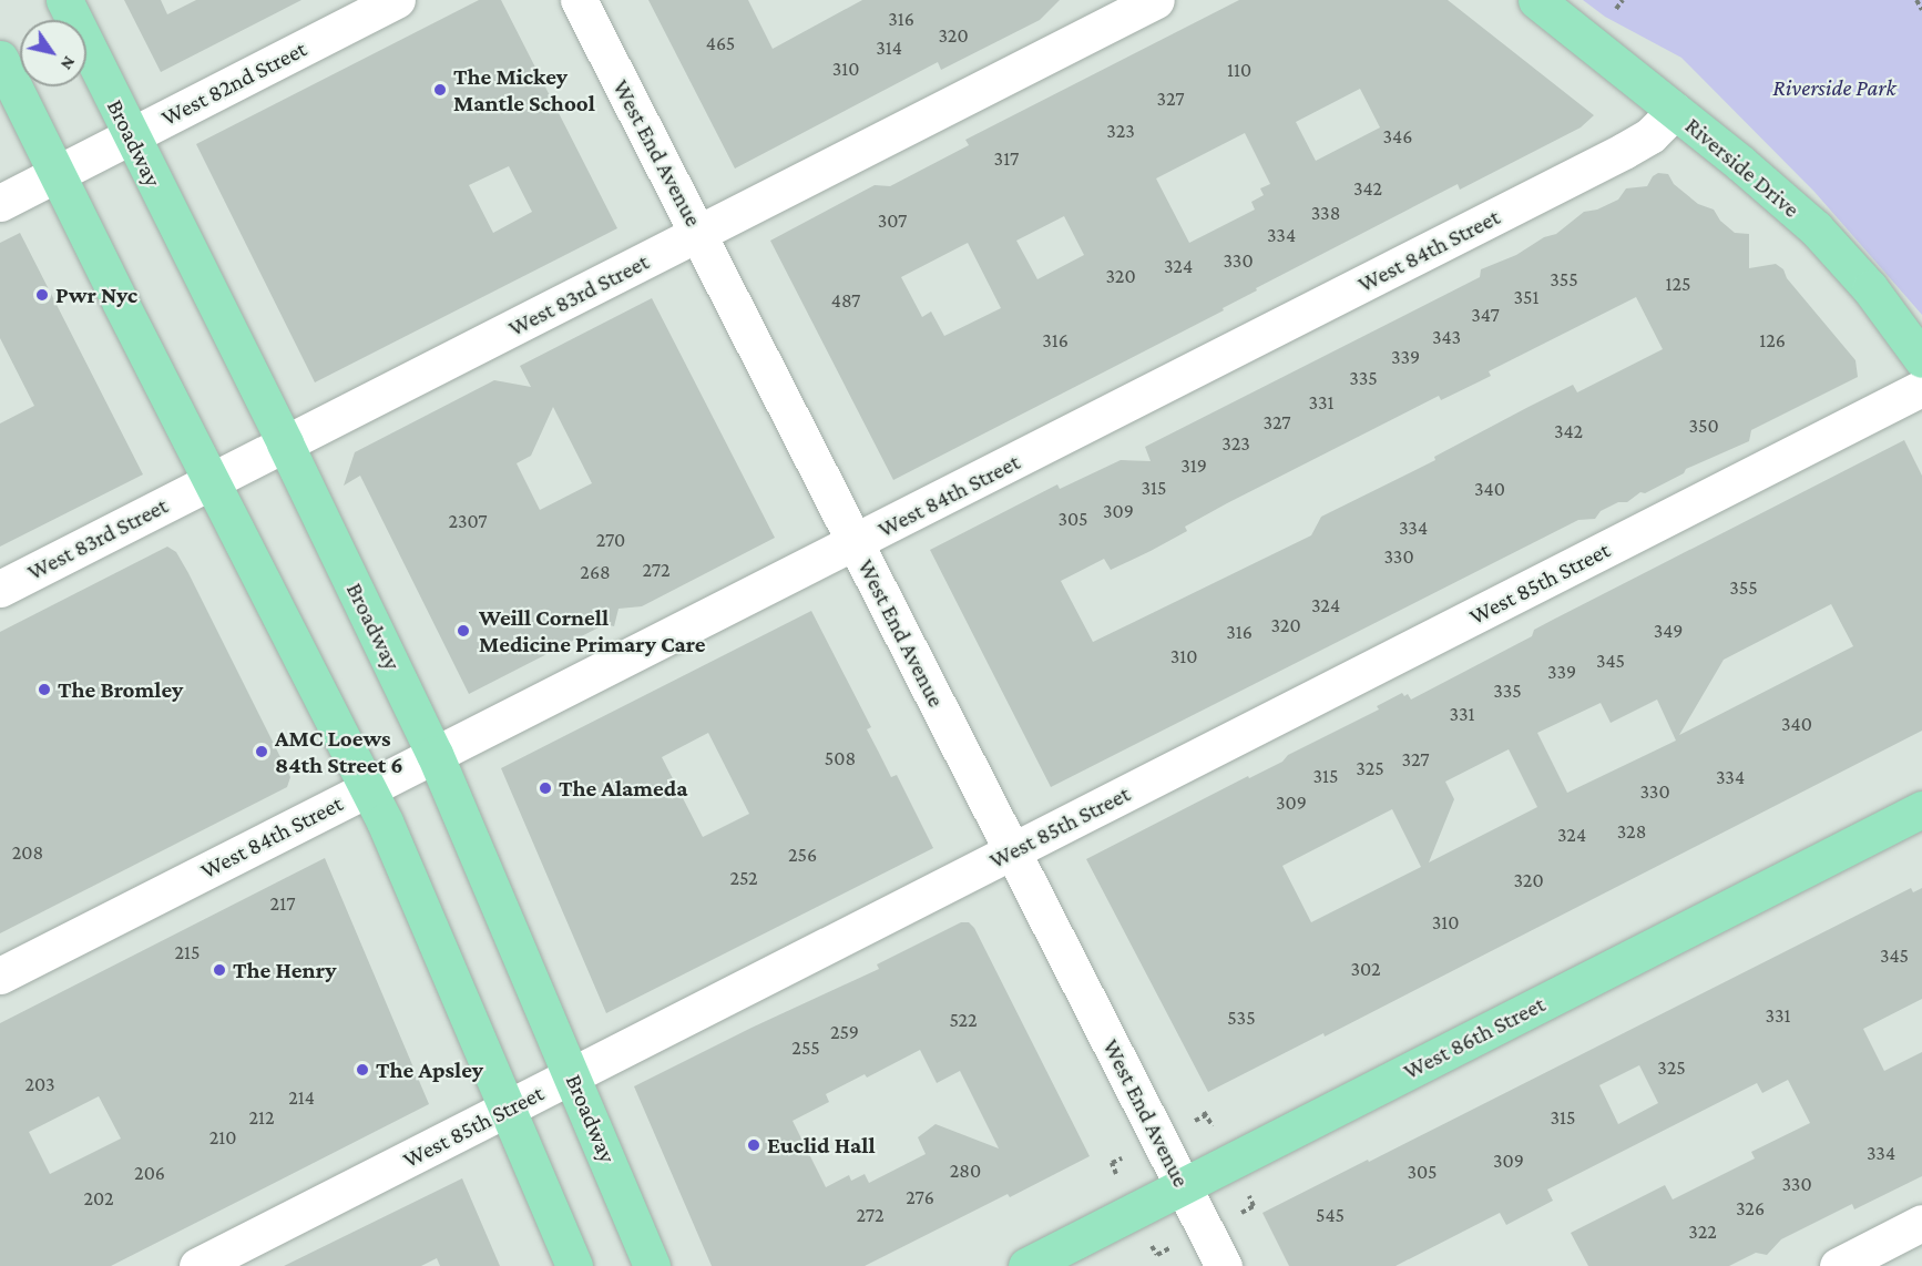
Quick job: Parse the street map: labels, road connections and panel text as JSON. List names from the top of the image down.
{
  "streets": {
    "main road": ["Broadway", "Riverside Drive", "West 86th Street"],
    "street": [
      "West 82nd Street",
      "West End Avenue",
      "West 84th Street",
      "West 83rd Street",
      "West 85th Street"
    ]
  },
  "crossings": [
    ["West 82nd Street", "Broadway"],
    ["Broadway", "West 84th Street"],
    ["Broadway", "West 83rd Street"],
    ["Broadway", "West 85th Street"],
    ["West End Avenue", "West 84th Street"],
    ["West End Avenue", "West 83rd Street"],
    ["West End Avenue", "West 85th Street"],
    ["West End Avenue", "West 86th Street"],
    ["Riverside Drive", "West 84th Street"]
  ],
  "parks": ["Riverside Park"],
  "places": [
    "The Mickey Mantle School",
    "Pwr Nyc",
    "Weill Cornell Medicine Primary Care",
    "The Bromley",
    "AMC Loews 84th Street 6",
    "The Alameda",
    "The Henry",
    "The Apsley",
    "Euclid Hall"
  ],
  "house_numbers": [
    "316",
    "320",
    "465",
    "314",
    "310",
    "110",
    "327",
    "323",
    "346",
    "317",
    "342",
    "338",
    "307",
    "334",
    "330",
    "324",
    "320",
    "355",
    "125",
    "351",
    "487",
    "347",
    "343",
    "316",
    "126",
    "339",
    "335",
    "331",
    "327",
    "350",
    "342",
    "323",
    "319",
    "315",
    "340",
    "309",
    "305",
    "2307",
    "334",
    "270",
    "330",
    "272",
    "268",
    "355",
    "324",
    "320",
    "349",
    "316",
    "310",
    "345",
    "339",
    "335",
    "331",
    "340",
    "508",
    "327",
    "325",
    "315",
    "334",
    "330",
    "309",
    "328",
    "324",
    "208",
    "256",
    "252",
    "320",
    "217",
    "310",
    "215",
    "345",
    "302",
    "331",
    "535",
    "522",
    "259",
    "255",
    "325",
    "203",
    "214",
    "212",
    "315",
    "210",
    "334",
    "309",
    "280",
    "305",
    "206",
    "330",
    "276",
    "202",
    "326",
    "272",
    "545",
    "322"
  ],
  "north": "bottom right"
}
